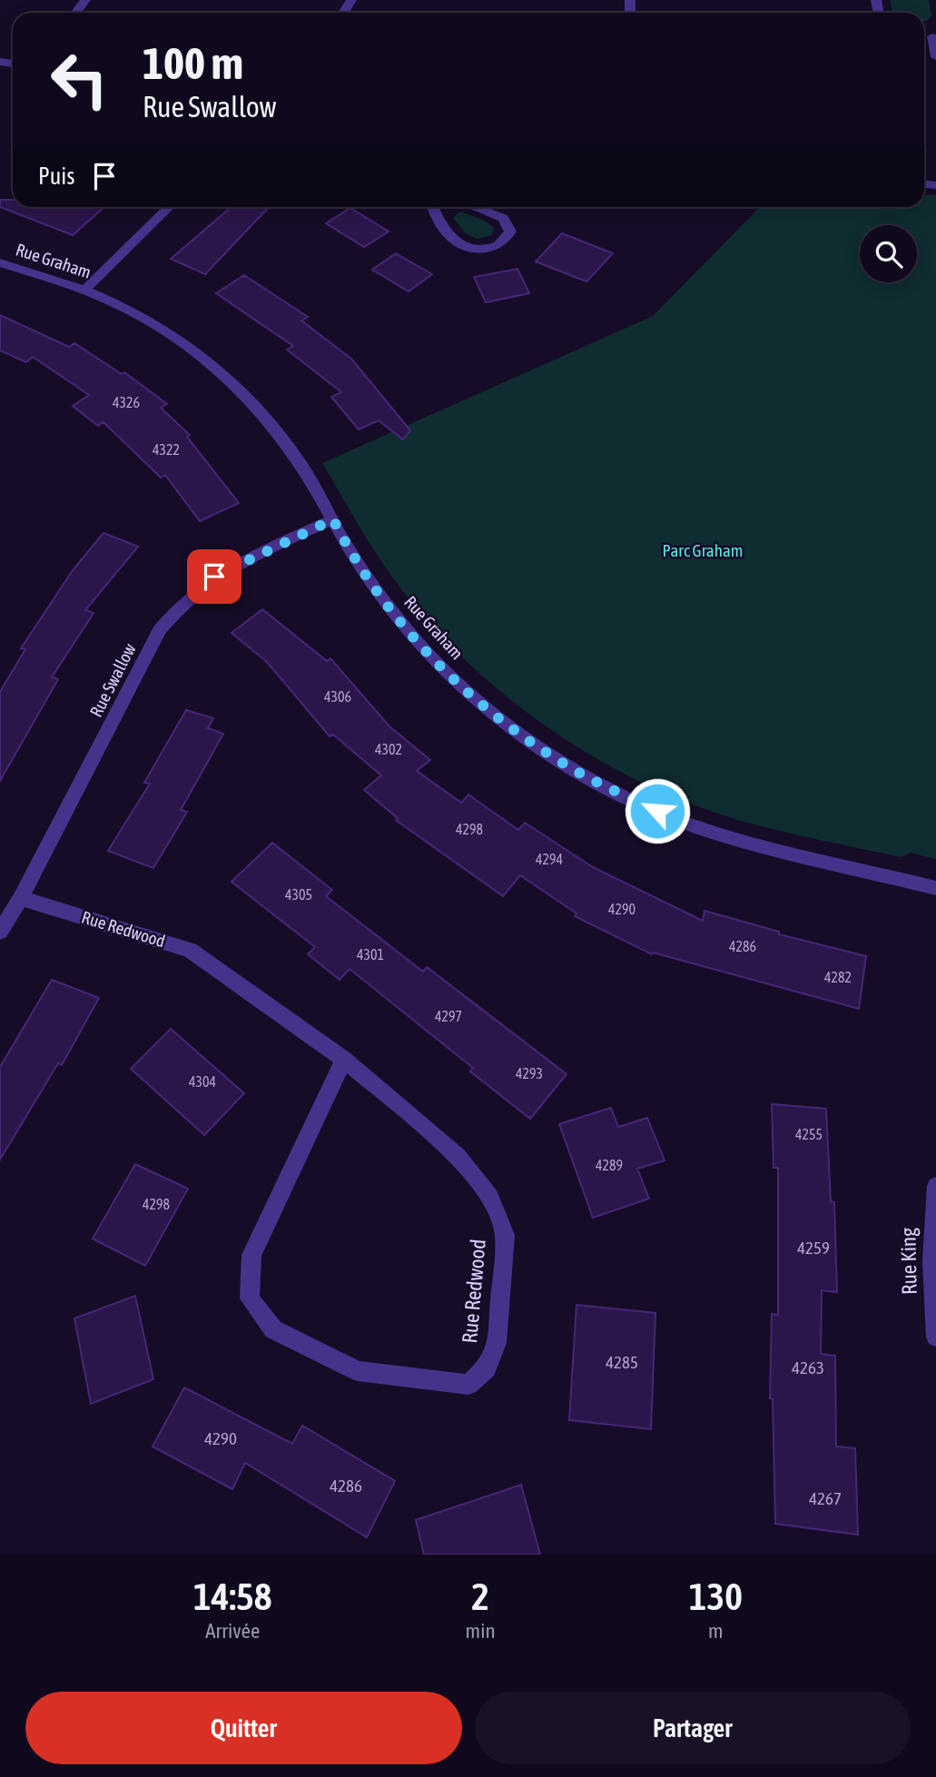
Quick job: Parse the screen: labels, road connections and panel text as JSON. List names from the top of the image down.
{
  "streets": {
    "street": [
      "Rue Graham",
      "Rue Swallow",
      "Rue Redwood",
      "Rue King"
    ]
  },
  "crossings": [
    ["Rue Graham", "Rue Swallow"],
    ["Rue Swallow", "Rue Redwood"]
  ],
  "parks": ["Parc Graham"],
  "house_numbers": [
    "4326",
    "4322",
    "4306",
    "4302",
    "4298",
    "4294",
    "4305",
    "4290",
    "4286",
    "4301",
    "4282",
    "4297",
    "4293",
    "4304",
    "4255",
    "4289",
    "4298",
    "4259",
    "4285",
    "4263",
    "4290",
    "4286",
    "4267"
  ],
  "page": {
    "turn": ["100 m", "Rue Swallow"],
    "then": "Puis",
    "eta": [
      "14:58",
      "Arrivée",
      "2",
      "min",
      "130",
      "m"
    ],
    "buttons": ["Quitter", "Partager"]
  }
}
